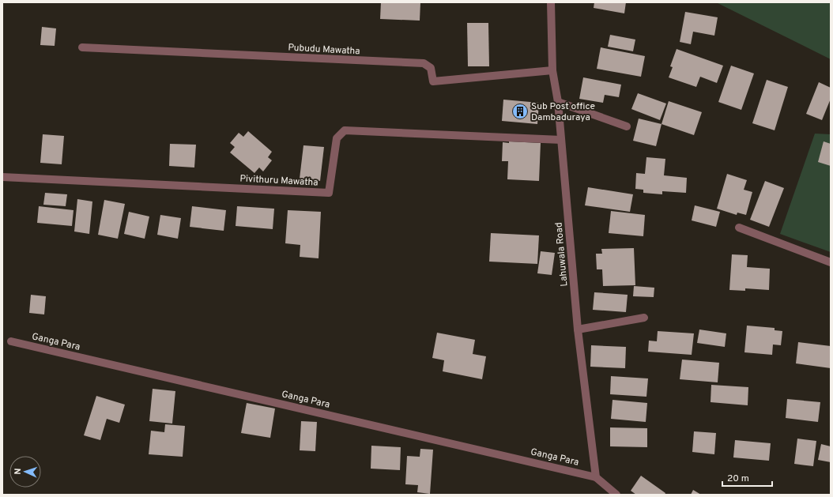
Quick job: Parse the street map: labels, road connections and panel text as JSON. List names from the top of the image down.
{
  "streets": {
    "street": [
      "Pubudu Mawatha",
      "Pivithuru Mawatha",
      "Lahuwala Road",
      "Ganga Para"
    ]
  },
  "crossings": [
    ["Pubudu Mawatha", "Lahuwala Road"],
    ["Pivithuru Mawatha", "Lahuwala Road"],
    ["Lahuwala Road", "Ganga Para"]
  ],
  "places": {
    "building": ["Sub Post office Dambaduraya"]
  },
  "scale_bar": "20 m",
  "north": "left"
}
